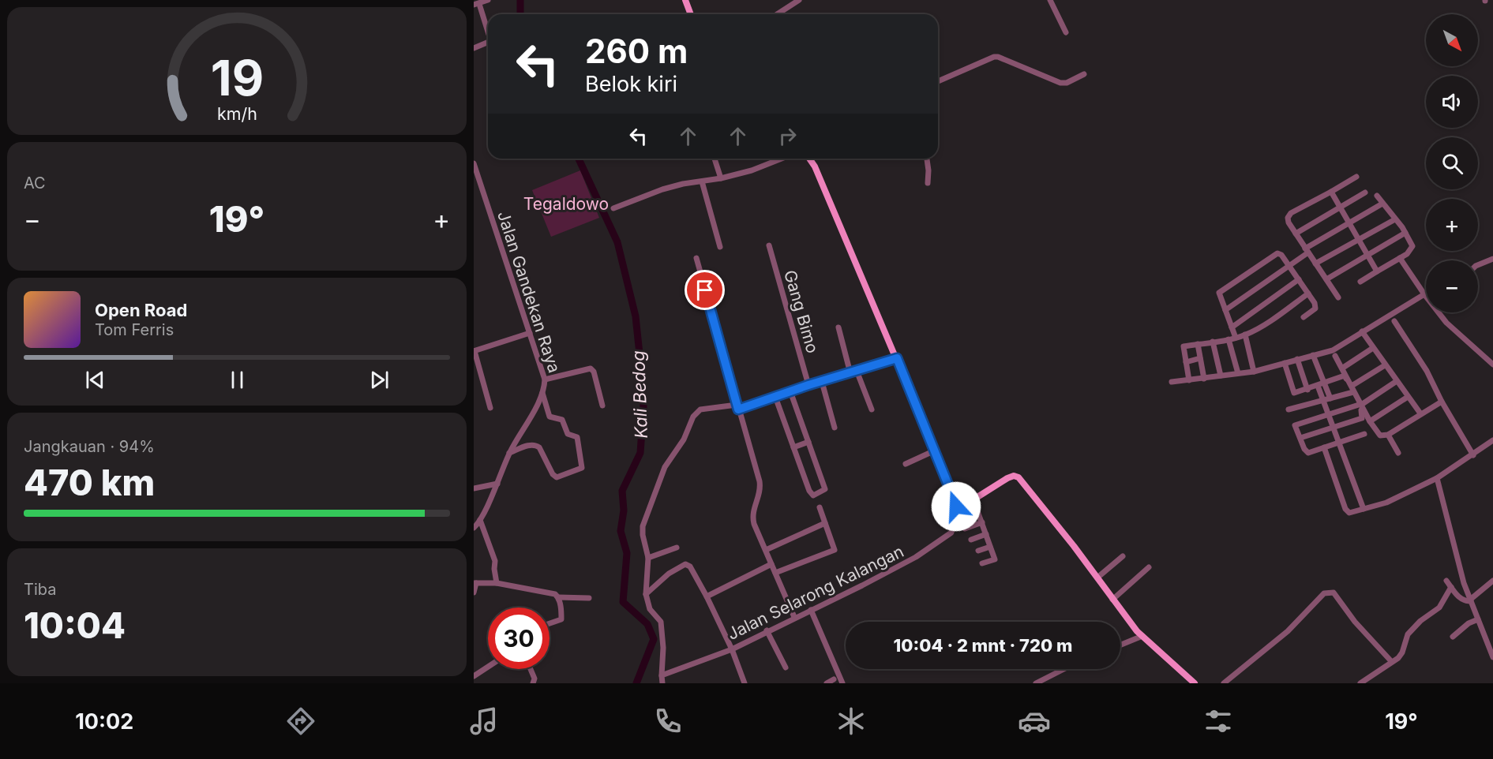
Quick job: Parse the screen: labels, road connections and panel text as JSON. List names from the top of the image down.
{
  "streets": {
    "street": ["Jalan Gandekan Raya", "Gang Bimo", "Jalan Selarong Kalangan"]
  },
  "water": ["Kali Bedog"],
  "parks": ["Tegaldowo"],
  "north": "bottom right",
  "page": {
    "map_buttons": ["+", "−"],
    "turn": ["260 m", "Belok kiri"],
    "tile": [
      "AC",
      ["Jangkauan · 94%", "470 km"],
      ["Tiba", "10:04"]
    ],
    "heat": ["−", "19°", "+"],
    "song": ["Open Road", "Tom Ferris"],
    "limit": "30",
    "trip": "10:04 · 2 mnt · 720 m",
    "tabs": ["10:02", "19°"],
    "gauge": ["19", "km/h"]
  }
}
